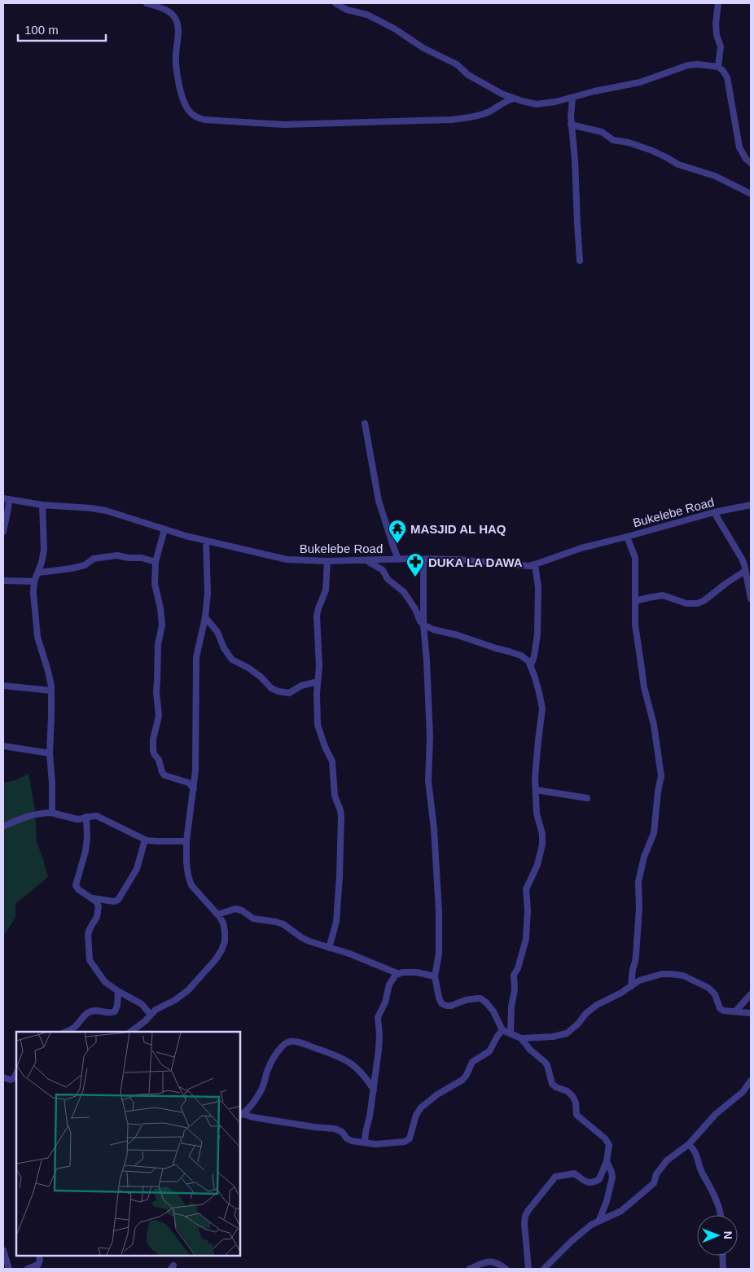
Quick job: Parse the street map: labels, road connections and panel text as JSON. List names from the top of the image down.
{
  "streets": {
    "street": ["Bukelebe Road"]
  },
  "places": {
    "temple": ["MASJID AL HAQ"],
    "pharmacy": ["DUKA LA DAWA"]
  },
  "scale_bar": "100 m",
  "north": "right"
}
